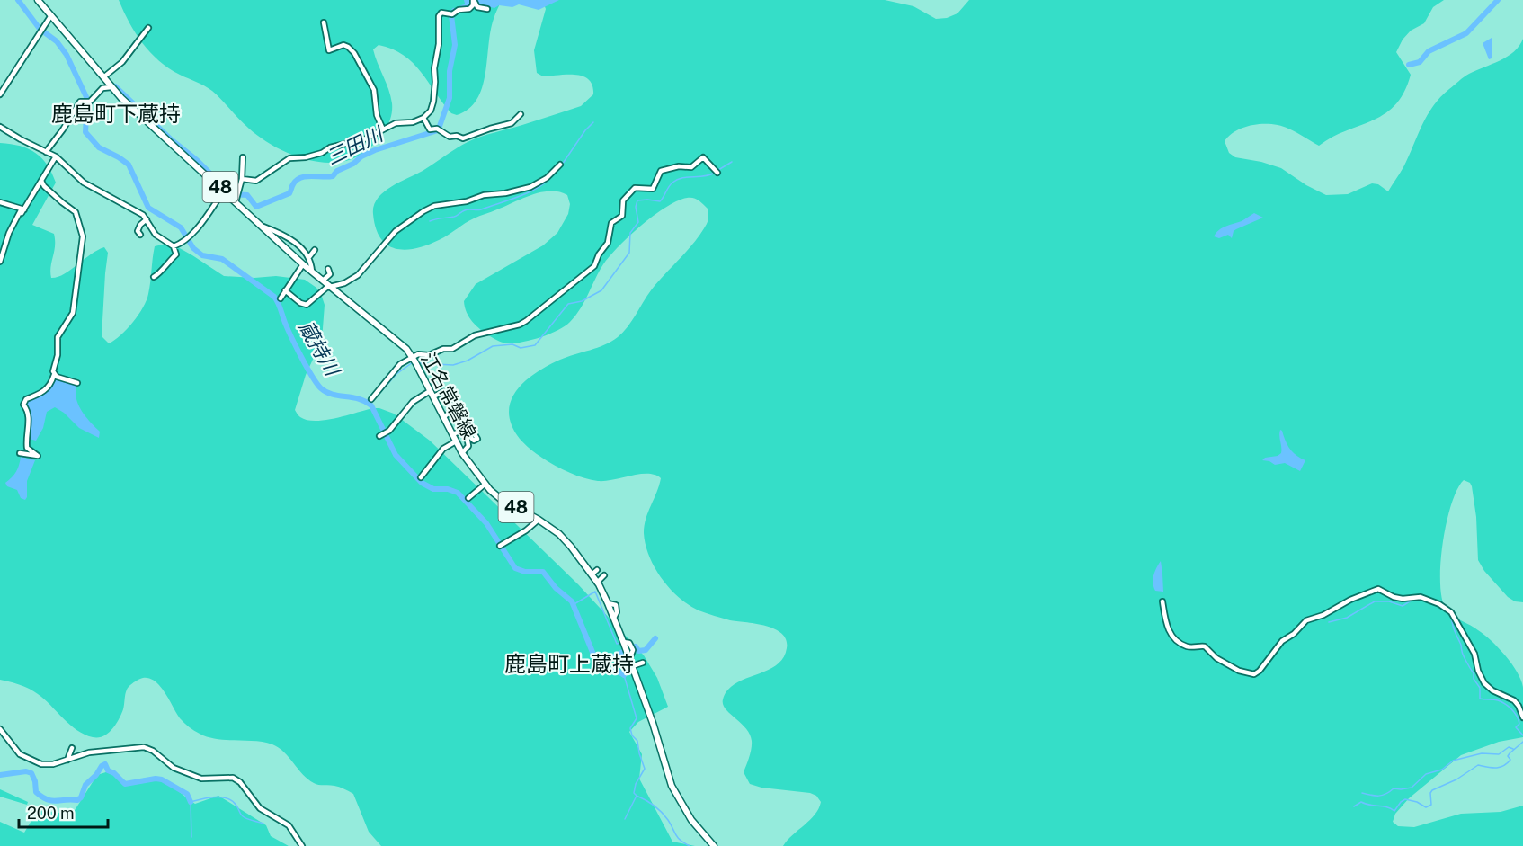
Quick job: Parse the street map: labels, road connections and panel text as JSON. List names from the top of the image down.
{
  "streets": {
    "main road": ["48", "江名常磐線"]
  },
  "districts": ["鹿島町下蔵持", "鹿島町上蔵持"],
  "water": ["三田川", "蔵持川"],
  "scale_bar": "200 m"
}
